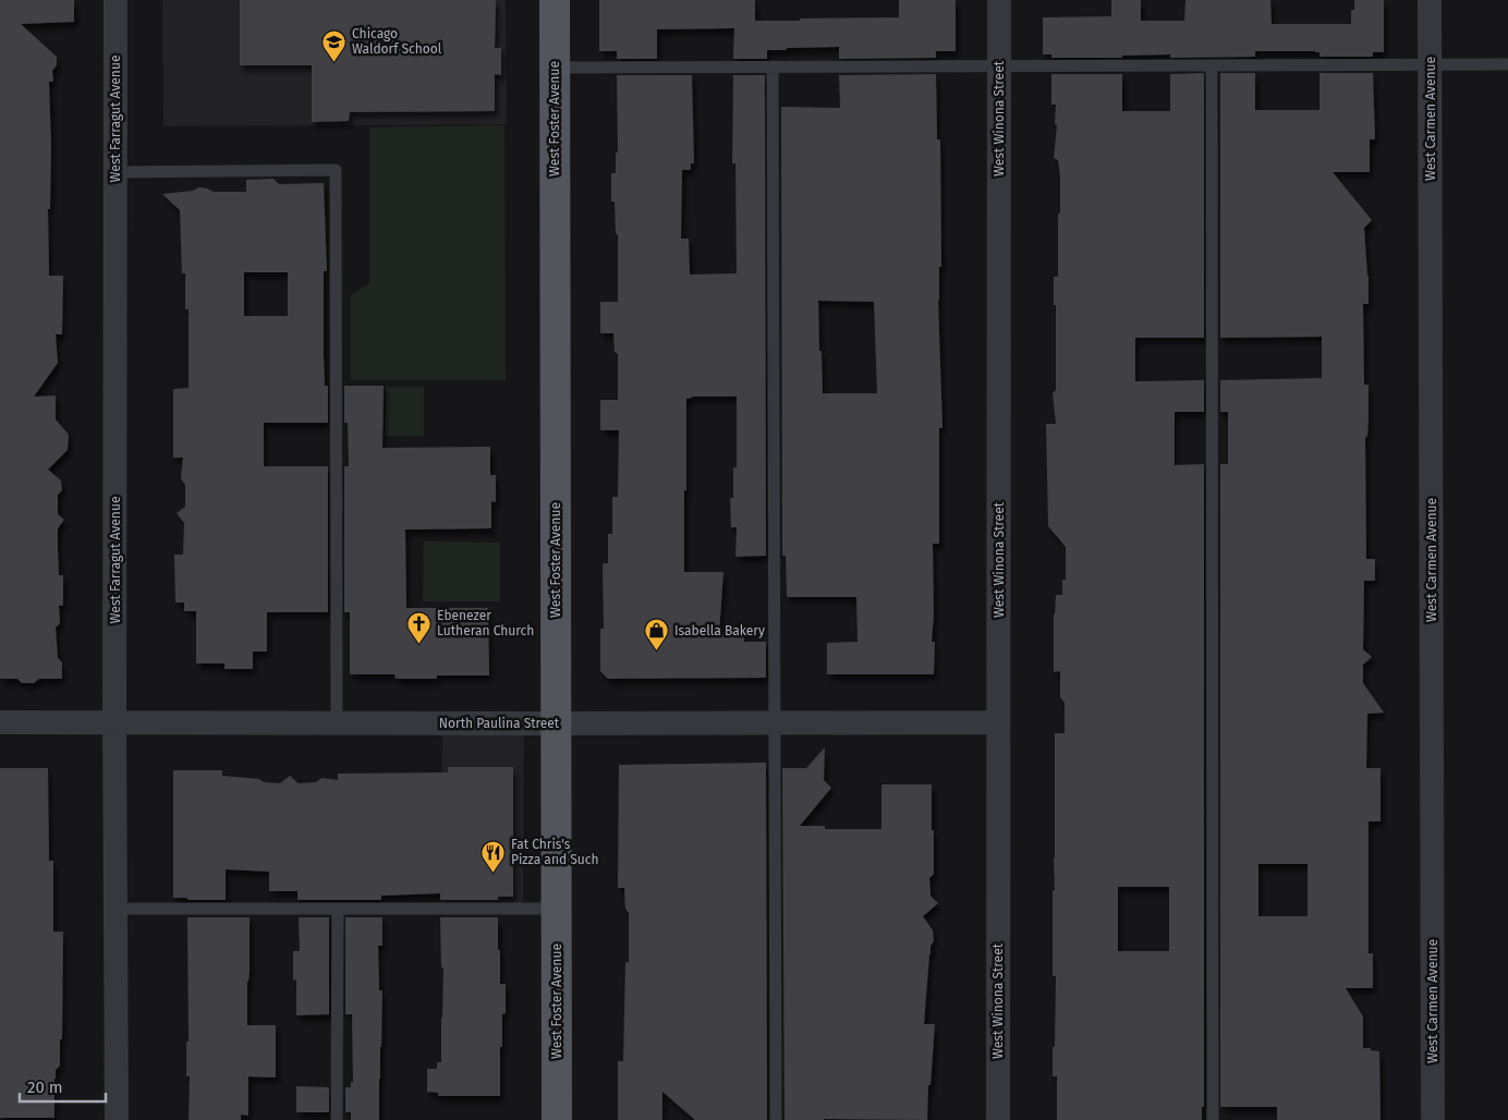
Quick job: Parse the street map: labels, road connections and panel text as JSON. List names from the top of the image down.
{
  "streets": {
    "main road": ["West Foster Avenue"],
    "street": [
      "West Farragut Avenue",
      "West Winona Street",
      "West Carmen Avenue",
      "North Paulina Street"
    ]
  },
  "crossings": [
    ["West Farragut Avenue", "North Paulina Street"],
    ["West Foster Avenue", "North Paulina Street"],
    ["West Winona Street", "North Paulina Street"]
  ],
  "places": {
    "school or university": ["Chicago Waldorf School"],
    "church": ["Ebenezer Lutheran Church"],
    "shop": ["Isabella Bakery"],
    "restaurant": ["Fat Chris's Pizza and Such"]
  },
  "scale_bar": "20 m"
}
